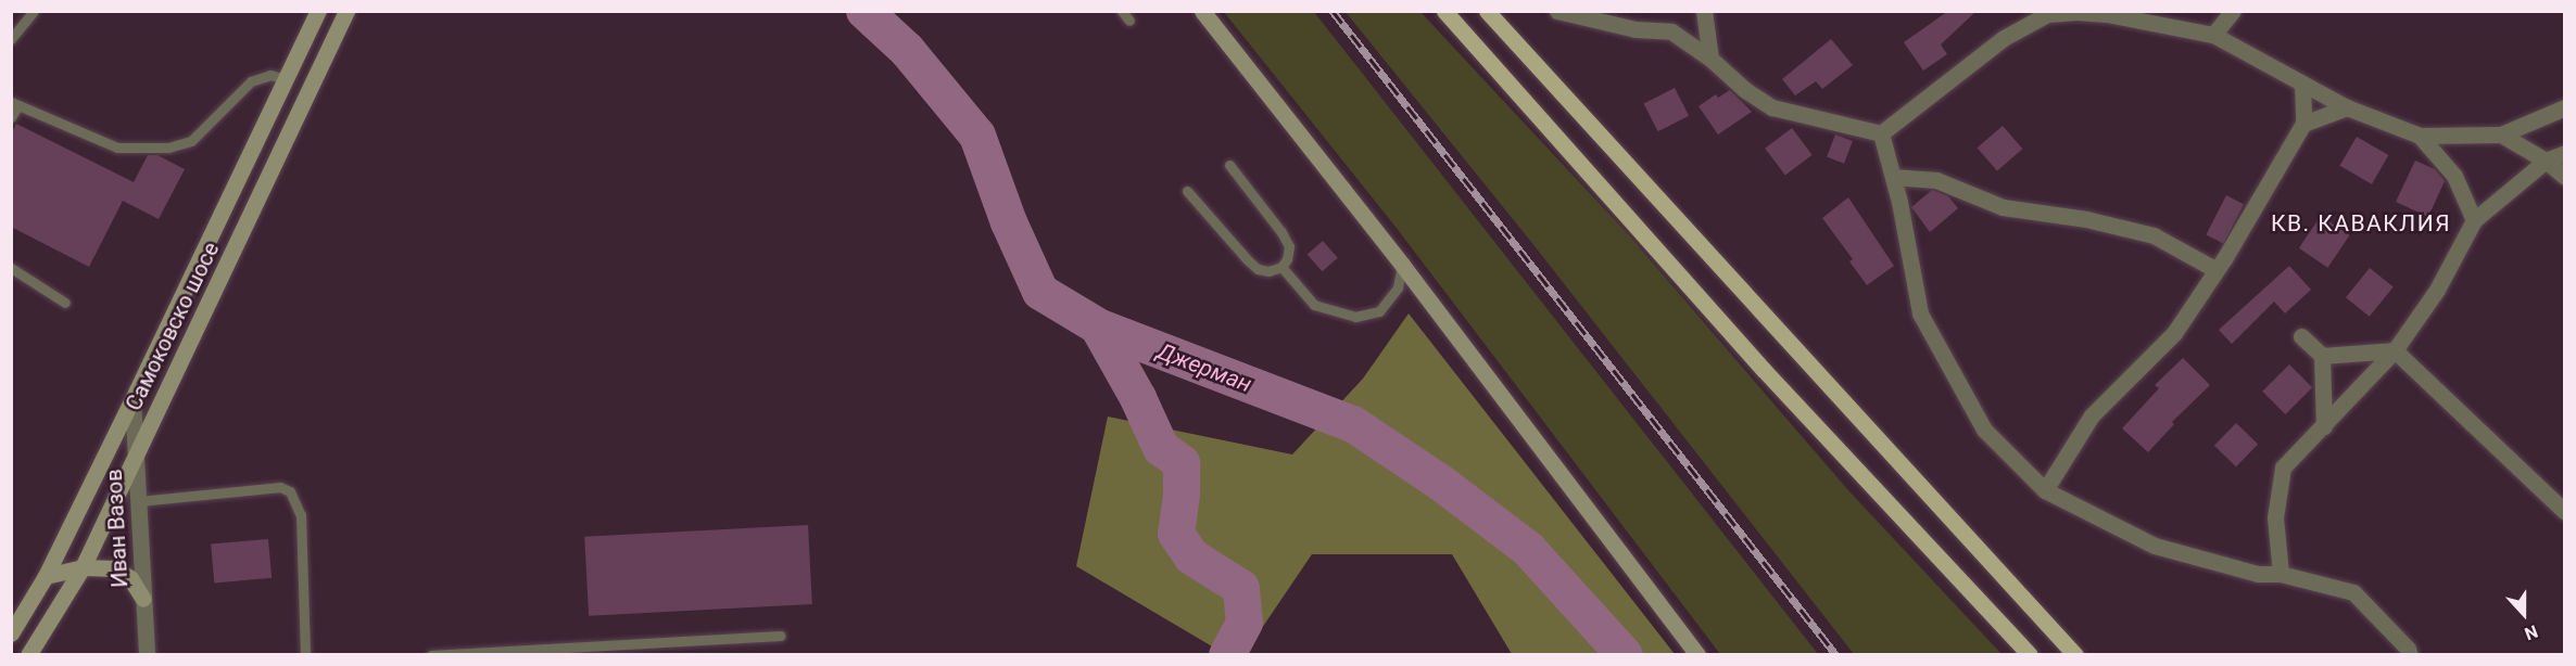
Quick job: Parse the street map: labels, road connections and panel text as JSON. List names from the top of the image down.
{
  "streets": {
    "main road": ["Самоковско шосе"],
    "street": ["Иван Вазов"]
  },
  "crossings": [
    ["Самоковско шосе", "Иван Вазов"]
  ],
  "districts": ["КВ. КАВАКЛИЯ"],
  "water": ["Джерман"],
  "north": "bottom"
}
